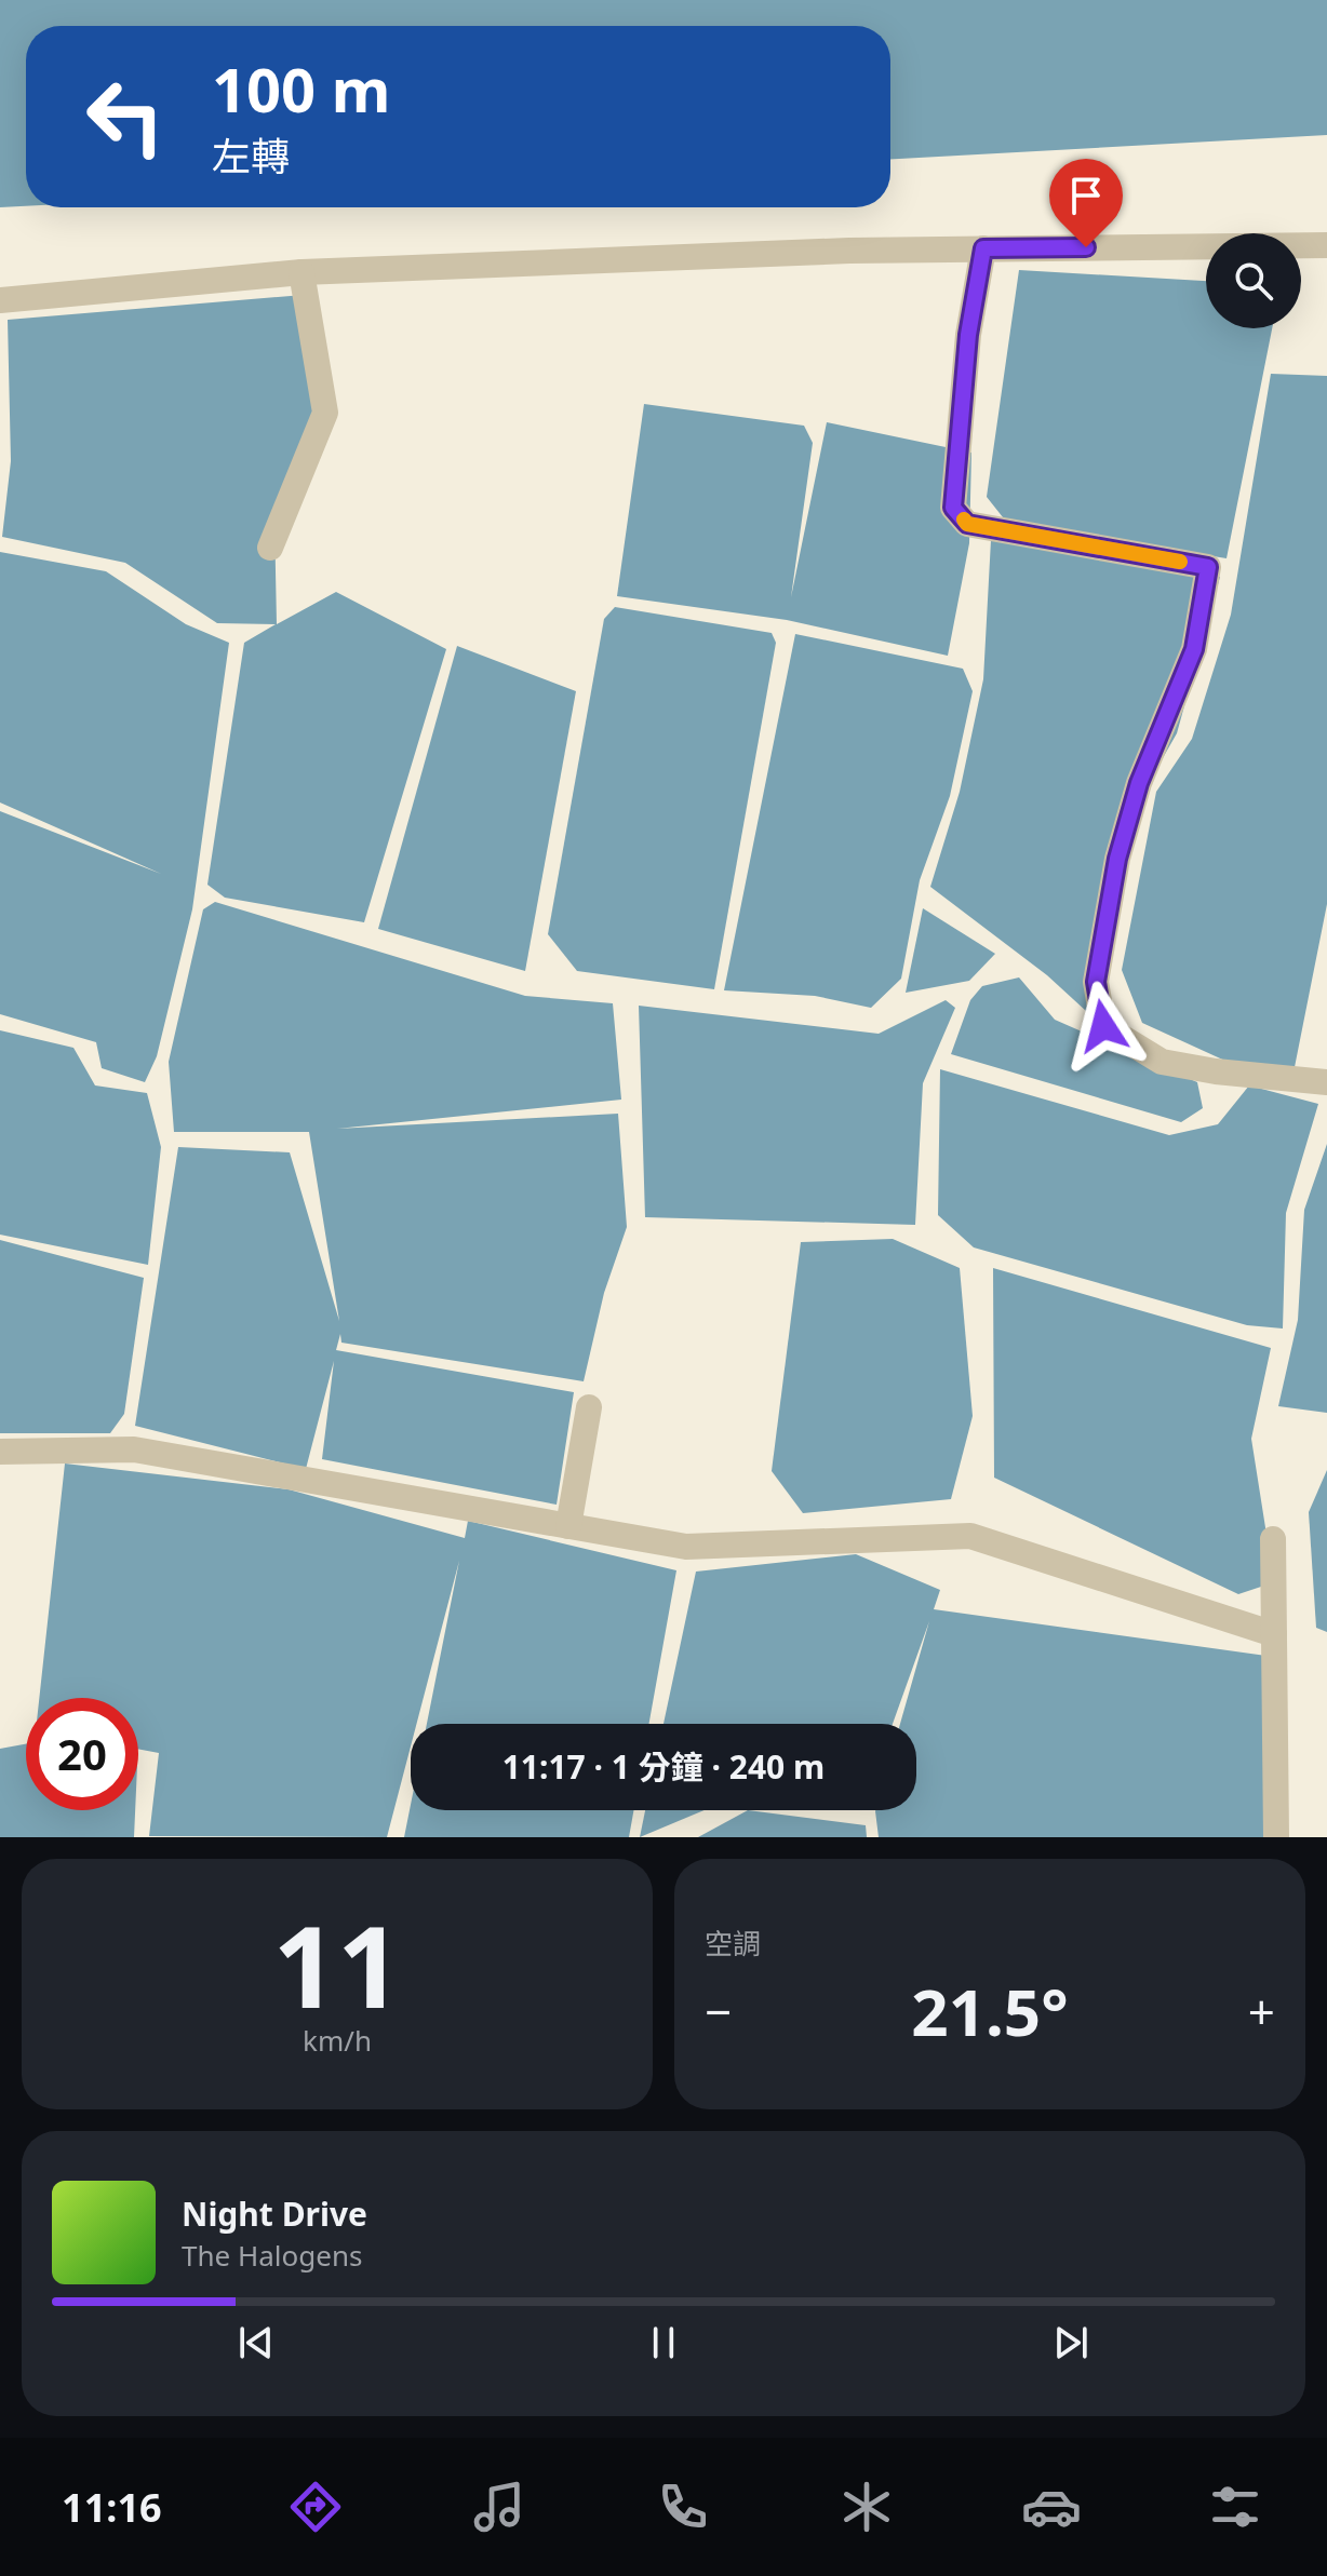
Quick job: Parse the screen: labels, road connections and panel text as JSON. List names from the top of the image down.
{
  "page": {
    "turn": ["100 m", "左轉"],
    "limit": "20",
    "trip": "11:17 · 1 分鐘 · 240 m",
    "tile": [
      ["11", "km/h"],
      "空調"
    ],
    "heat": ["−", "21.5°", "+"],
    "song": ["Night Drive", "The Halogens"],
    "tabs": "11:16"
  }
}
